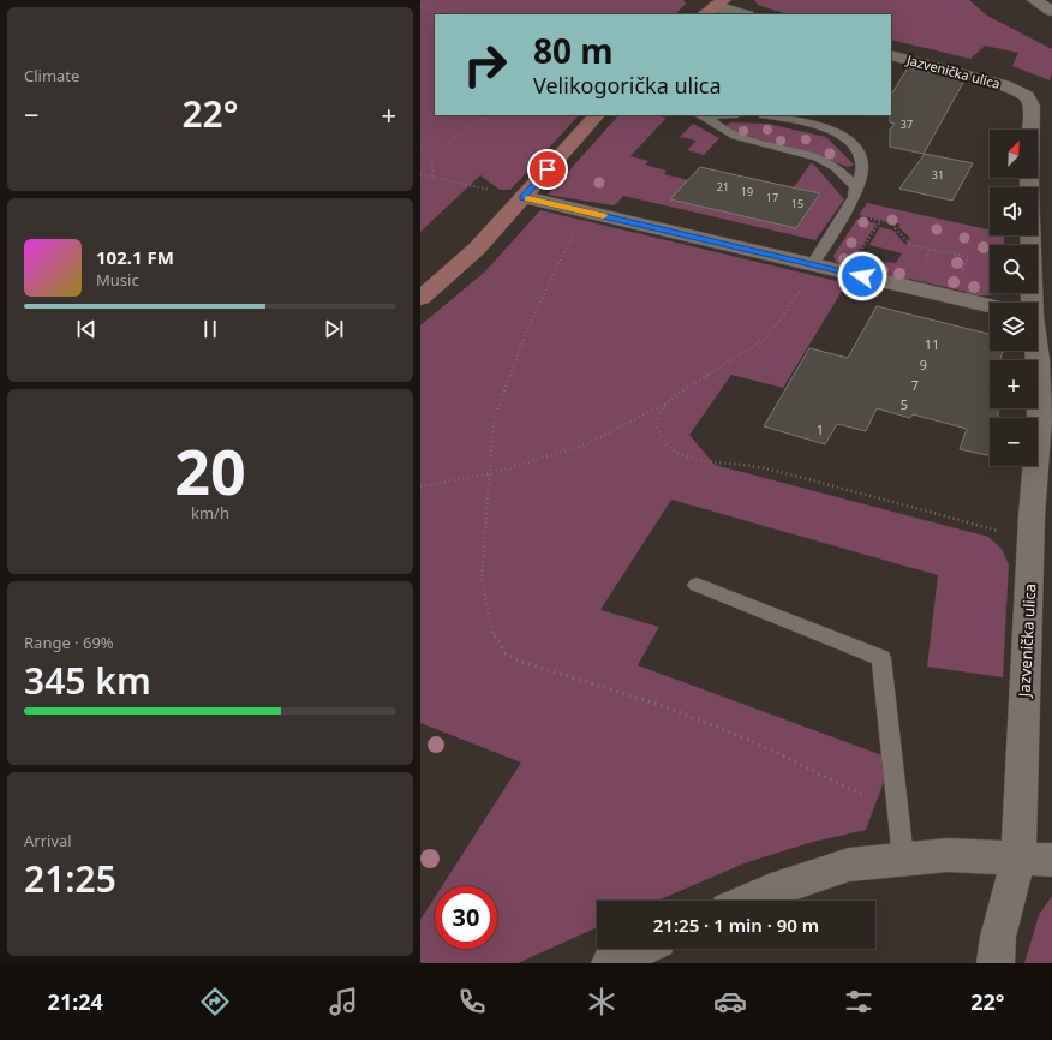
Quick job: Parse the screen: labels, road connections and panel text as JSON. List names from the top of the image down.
{
  "streets": {
    "street": ["Jazvenička ulica"]
  },
  "house_numbers": [
    "37",
    "31",
    "21",
    "19",
    "17",
    "15",
    "11",
    "9",
    "7",
    "5",
    "1"
  ],
  "north": "top right",
  "page": {
    "tile": [
      "Climate",
      ["20", "km/h"],
      ["Range · 69%", "345 km"],
      ["Arrival", "21:25"]
    ],
    "turn": ["80 m", "Velikogorička ulica"],
    "heat": ["−", "22°", "+"],
    "map_buttons": ["+", "−"],
    "song": ["102.1 FM", "Music"],
    "limit": "30",
    "trip": "21:25 · 1 min · 90 m",
    "tabs": ["21:24", "22°"]
  }
}
